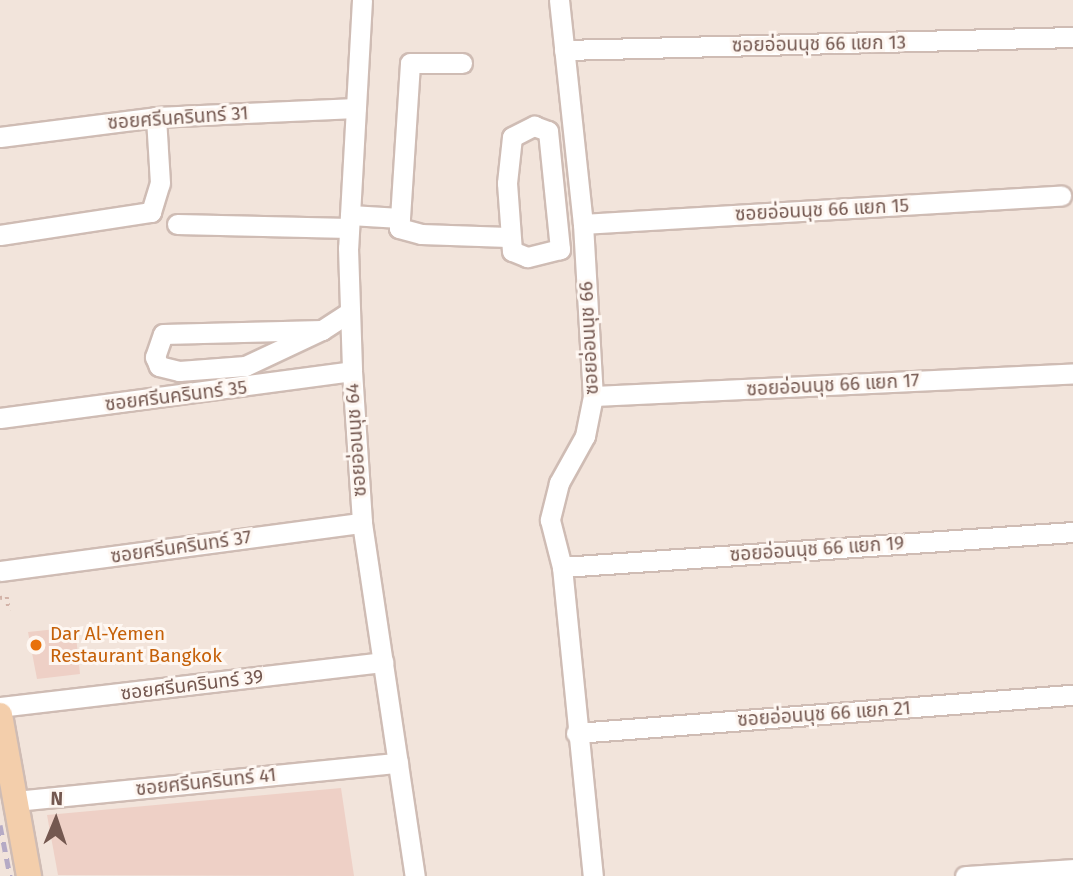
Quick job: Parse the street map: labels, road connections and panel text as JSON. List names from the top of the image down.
{
  "streets": {
    "street": [
      "ซอยอ่อนนุช 66 แยก 13",
      "ซอยศรีนครินทร์ 31",
      "ซอยอ่อนนุช 66 แยก 15",
      "ซอยอ่อนนุช 66",
      "ซอยอ่อนนุช 66 แยก 17",
      "ซอยศรีนครินทร์ 35",
      "ซอยอ่อนนุช 64",
      "ซอยศรีนครินทร์ 37",
      "ซอยอ่อนนุช 66 แยก 19",
      "ซอยศรีนครินทร์ 39",
      "ซอยอ่อนนุช 66 แยก 21",
      "ซอยศรีนครินทร์ 41"
    ]
  },
  "crossings": [
    ["ซอยอ่อนนุช 66 แยก 13", "ซอยอ่อนนุช 66"],
    ["ซอยศรีนครินทร์ 31", "ซอยอ่อนนุช 64"],
    ["ซอยอ่อนนุช 66 แยก 15", "ซอยอ่อนนุช 66"],
    ["ซอยอ่อนนุช 66", "ซอยอ่อนนุช 66 แยก 17"],
    ["ซอยอ่อนนุช 66", "ซอยอ่อนนุช 66 แยก 19"],
    ["ซอยอ่อนนุช 66", "ซอยอ่อนนุช 66 แยก 21"],
    ["ซอยศรีนครินทร์ 35", "ซอยอ่อนนุช 64"],
    ["ซอยอ่อนนุช 64", "ซอยศรีนครินทร์ 37"],
    ["ซอยอ่อนนุช 64", "ซอยศรีนครินทร์ 39"],
    ["ซอยอ่อนนุช 64", "ซอยศรีนครินทร์ 41"]
  ],
  "places": ["Dar Al-Yemen Restaurant Bangkok"],
  "north": "top"
}
